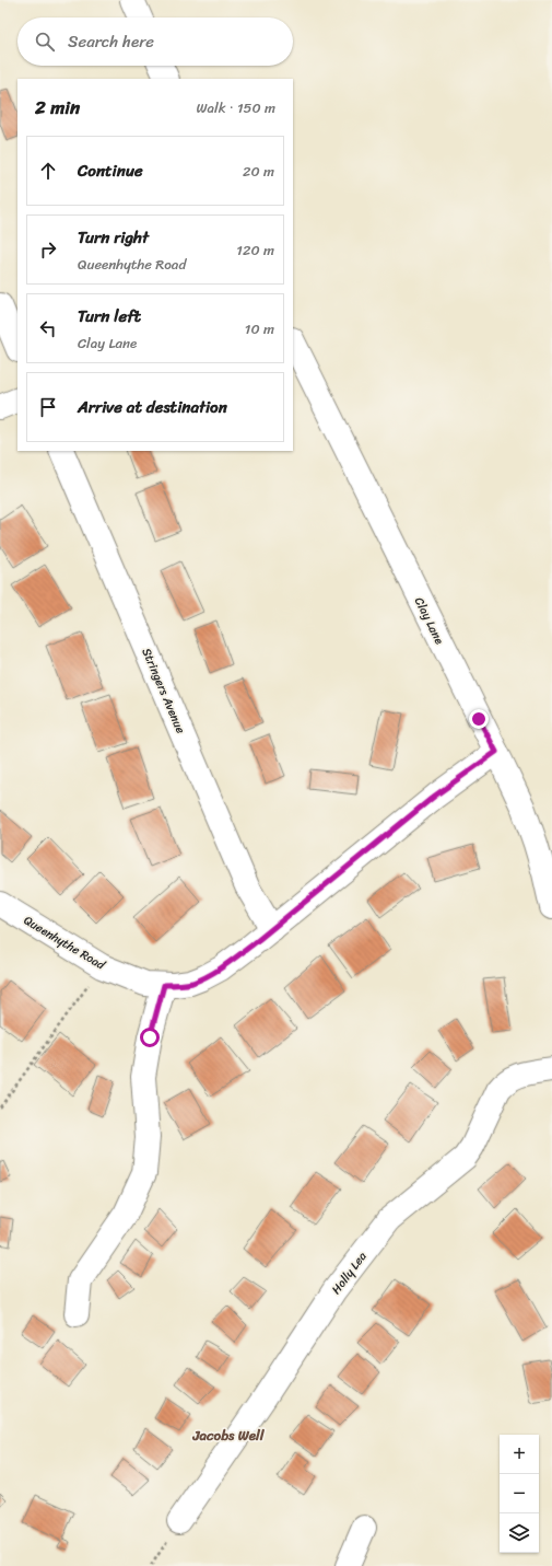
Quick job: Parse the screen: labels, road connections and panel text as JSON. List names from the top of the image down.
{
  "streets": {
    "street": [
      "Clay Lane",
      "Stringers Avenue",
      "Queenhythe Road",
      "Holly Lea"
    ]
  },
  "crossings": [
    ["Clay Lane", "Queenhythe Road"],
    ["Stringers Avenue", "Queenhythe Road"]
  ],
  "districts": ["Jacobs Well"],
  "page": {
    "search": "Search here",
    "heading": ["2 min", "Walk · 150 m"],
    "list": [
      ["Continue", "20 m"],
      ["Turn right", "Queenhythe Road", "120 m"],
      ["Turn left", "Clay Lane", "10 m"],
      "Arrive at destination"
    ],
    "map_buttons": ["+", "−"]
  }
}
